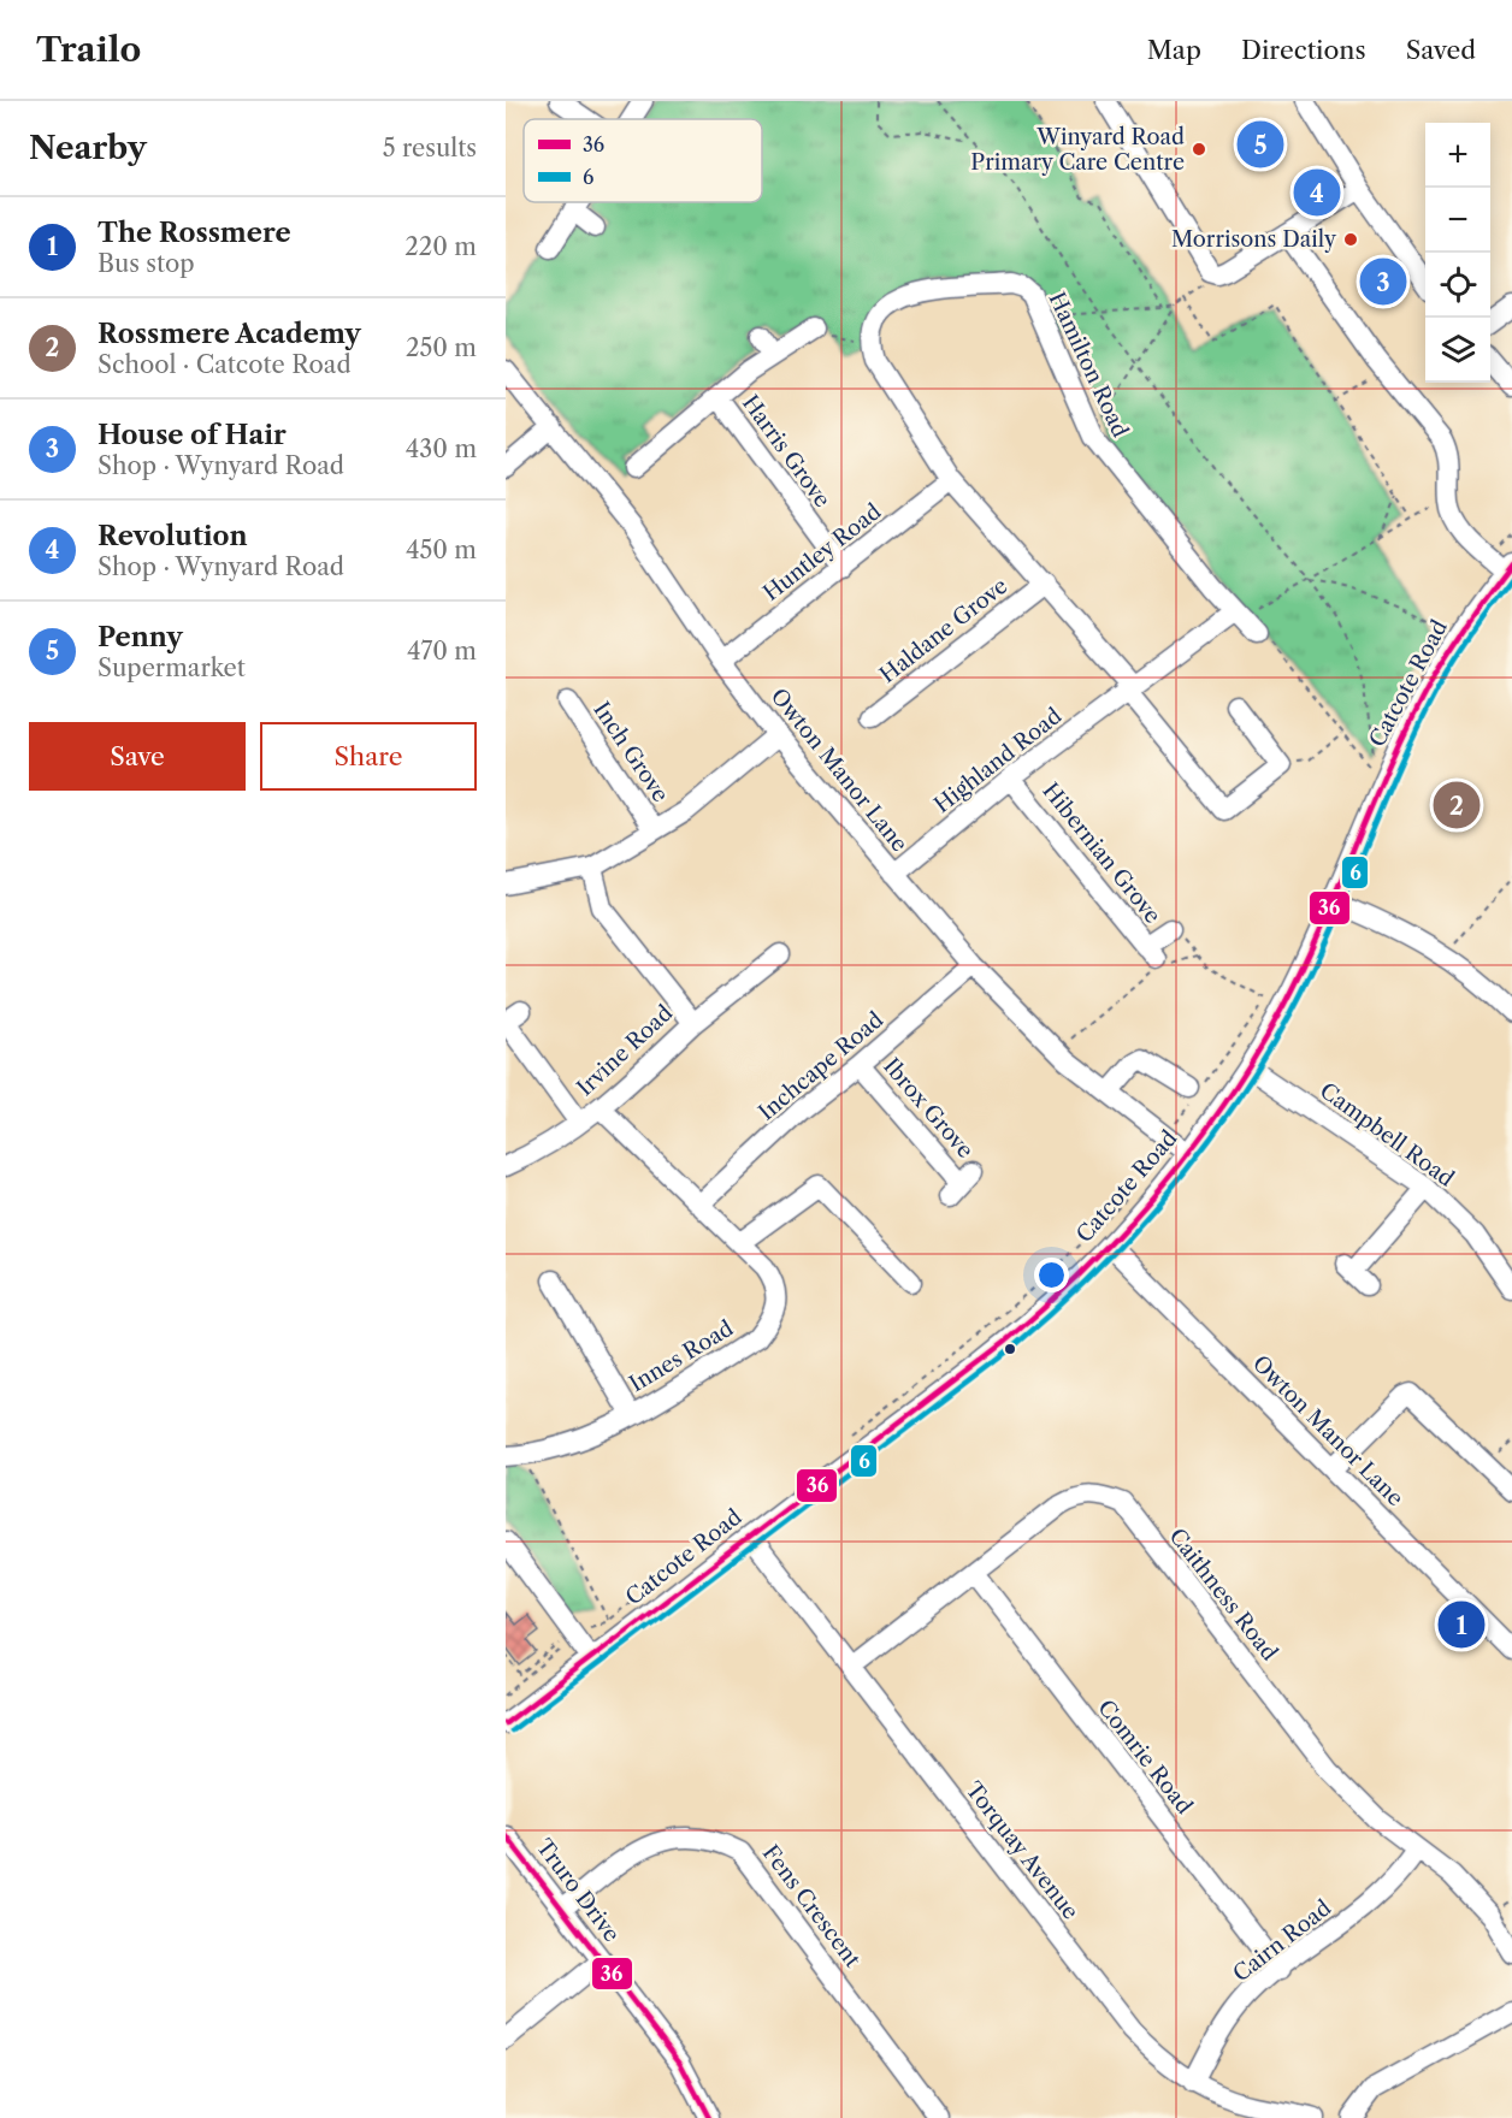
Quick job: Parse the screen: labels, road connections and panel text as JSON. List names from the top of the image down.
{
  "streets": {
    "street": [
      "Hamilton Road",
      "Harris Grove",
      "Huntley Road",
      "Haldane Grove",
      "Catcote Road",
      "Inch Grove",
      "Highland Road",
      "Owton Manor Lane",
      "Hibernian Grove",
      "Irvine Road",
      "Inchcape Road",
      "Ibrox Grove",
      "Campbell Road",
      "Innes Road",
      "Caithness Road",
      "Comrie Road",
      "Torquay Avenue",
      "Truro Drive",
      "Fens Crescent",
      "Cairn Road"
    ]
  },
  "crossings": [
    ["Hamilton Road", "Highland Road"],
    ["Harris Grove", "Huntley Road"],
    ["Huntley Road", "Owton Manor Lane"],
    ["Catcote Road", "Owton Manor Lane"],
    ["Catcote Road", "Campbell Road"],
    ["Catcote Road", "Torquay Avenue"],
    ["Highland Road", "Owton Manor Lane"],
    ["Highland Road", "Hibernian Grove"],
    ["Owton Manor Lane", "Inchcape Road"],
    ["Irvine Road", "Innes Road"],
    ["Inchcape Road", "Ibrox Grove"],
    ["Inchcape Road", "Innes Road"],
    ["Caithness Road", "Comrie Road"],
    ["Caithness Road", "Torquay Avenue"],
    ["Caithness Road", "Cairn Road"],
    ["Comrie Road", "Cairn Road"],
    ["Torquay Avenue", "Cairn Road"],
    ["Truro Drive", "Fens Crescent"]
  ],
  "places": ["Winyard Road Primary Care Centre", "Morrisons Daily"],
  "lines": ["transit line 36", "transit line 6"],
  "legend": ["36", "6"],
  "page": {
    "header": "Trailo",
    "nav": ["Map", "Directions", "Saved"],
    "heading": ["Nearby", "5 results"],
    "pins": [
      "5",
      "4",
      "3",
      "2",
      "1"
    ],
    "map_buttons": ["+", "−"],
    "list": [
      {
        "mark": "1",
        "name": "The Rossmere",
        "note": "Bus stop",
        "value": "220 m"
      },
      {
        "mark": "2",
        "name": "Rossmere Academy",
        "note": "School · Catcote Road",
        "value": "250 m"
      },
      {
        "mark": "3",
        "name": "House of Hair",
        "note": "Shop · Wynyard Road",
        "value": "430 m"
      },
      {
        "mark": "4",
        "name": "Revolution",
        "note": "Shop · Wynyard Road",
        "value": "450 m"
      },
      {
        "mark": "5",
        "name": "Penny",
        "note": "Supermarket",
        "value": "470 m"
      }
    ],
    "buttons": ["Save", "Share"]
  }
}
